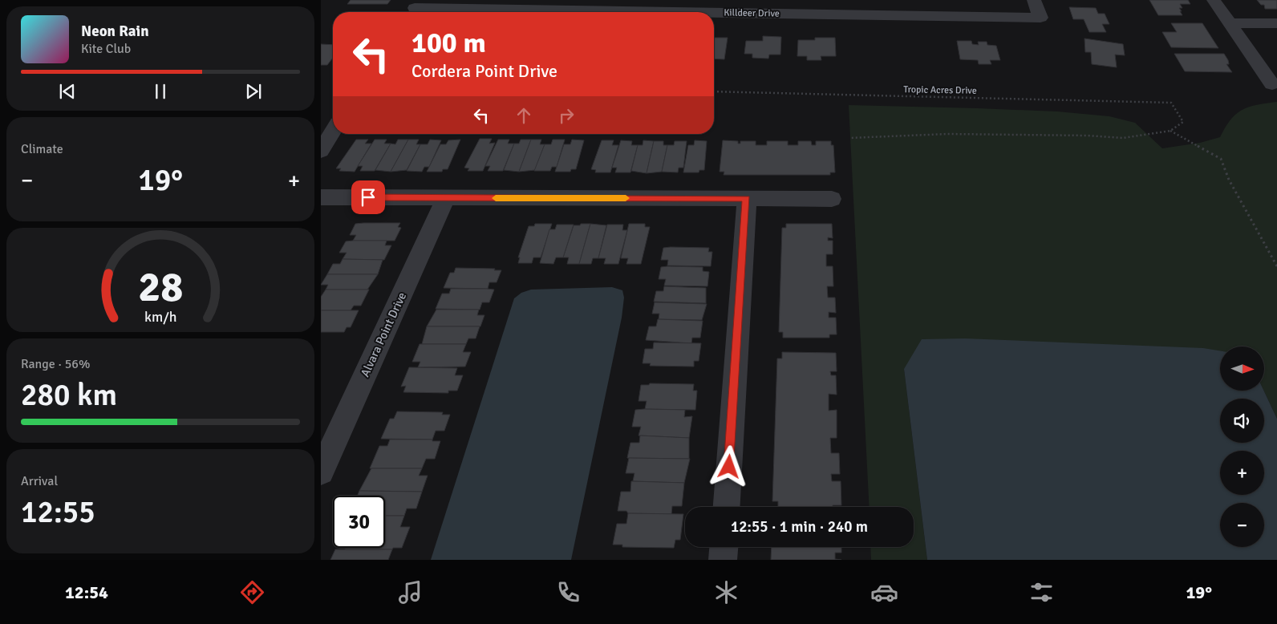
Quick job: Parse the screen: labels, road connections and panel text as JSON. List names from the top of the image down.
{
  "streets": {
    "street": ["Killdeer Drive", "Alvara Point Drive"],
    "path": ["Tropic Acres Drive"]
  },
  "north": "right",
  "page": {
    "turn": ["100 m", "Cordera Point Drive"],
    "song": ["Neon Rain", "Kite Club"],
    "tile": [
      "Climate",
      ["Range · 56%", "280 km"],
      ["Arrival", "12:55"]
    ],
    "heat": ["−", "19°", "+"],
    "map_buttons": ["+", "−"],
    "limit": "30",
    "trip": "12:55 · 1 min · 240 m",
    "tabs": ["12:54", "19°"],
    "gauge": ["28", "km/h"]
  }
}
